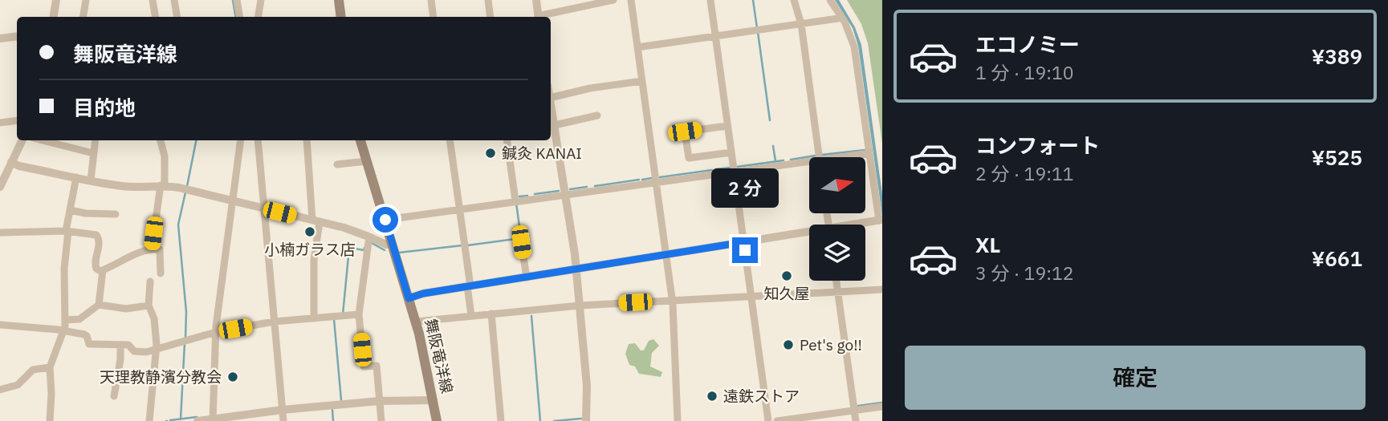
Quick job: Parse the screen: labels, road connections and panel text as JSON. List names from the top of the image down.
{
  "streets": {
    "main road": ["舞阪竜洋線"]
  },
  "places": [
    "鍼灸 KANAI",
    "小楠ガラス店",
    "知久屋",
    "Pet's go!!",
    "天理教静濱分教会",
    "遠鉄ストア"
  ],
  "north": "right",
  "page": {
    "list": [
      {
        "name": "エコノミー",
        "note": "1 分 · 19:10",
        "value": "¥389"
      },
      {
        "name": "コンフォート",
        "note": "2 分 · 19:11",
        "value": "¥525"
      },
      {
        "name": "XL",
        "note": "3 分 · 19:12",
        "value": "¥661"
      }
    ],
    "banner": ["舞阪竜洋線", "目的地"],
    "bubble": "2 分",
    "buttons": "確定"
  }
}
